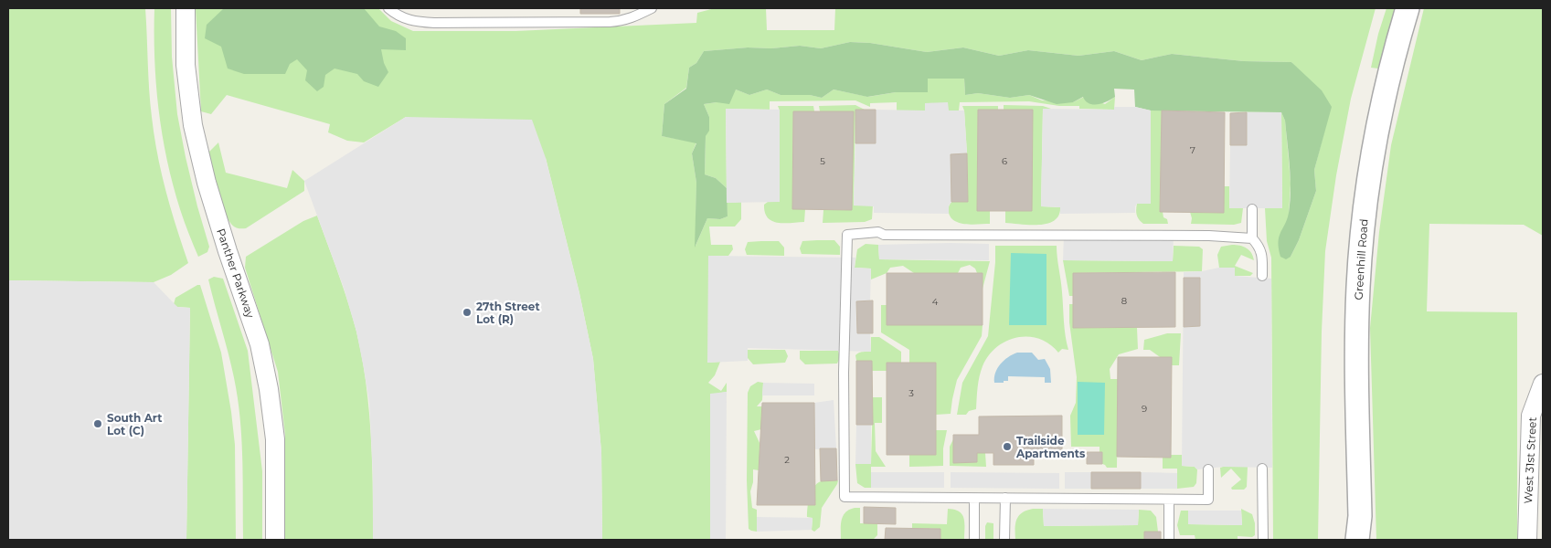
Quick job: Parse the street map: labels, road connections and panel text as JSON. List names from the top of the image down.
{
  "streets": {
    "street": ["Greenhill Road", "Panther Parkway", "West 31st Street"]
  },
  "places": ["27th Street Lot (R)", "South Art Lot (C)", "Trailside Apartments"],
  "house_numbers": [
    "7",
    "5",
    "6",
    "8",
    "4",
    "3",
    "9",
    "2"
  ]
}
